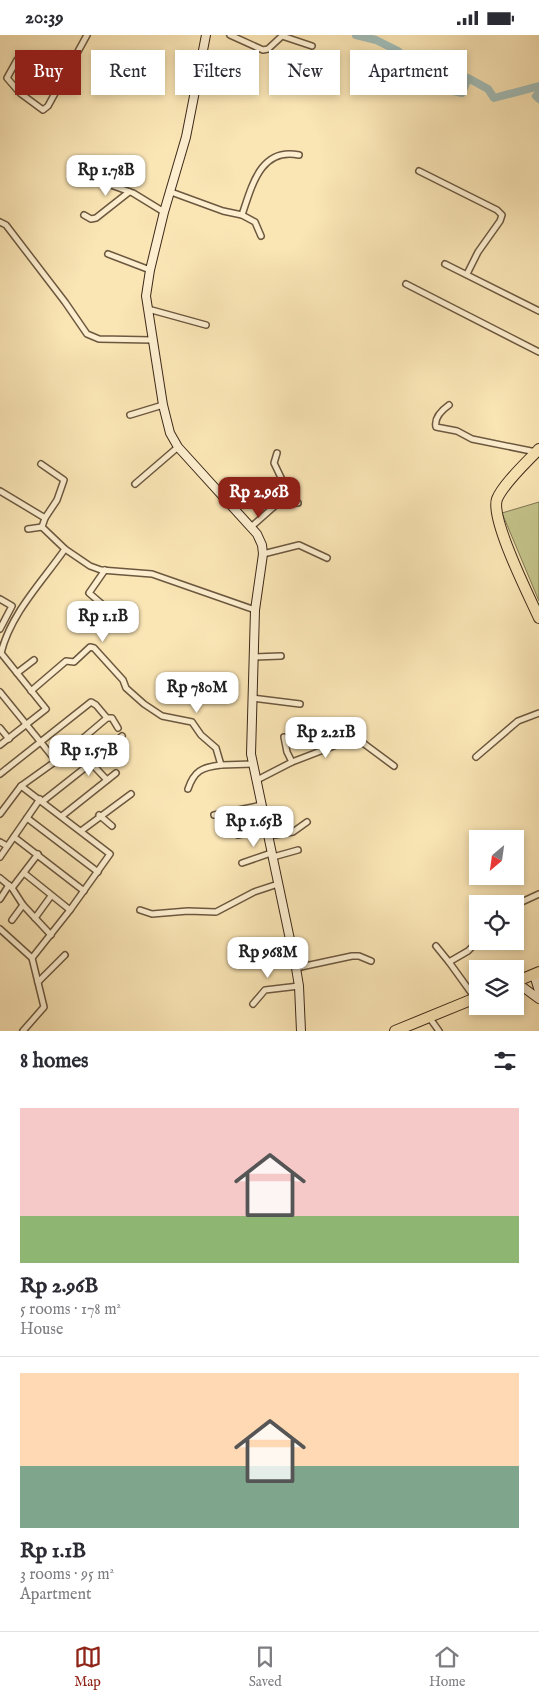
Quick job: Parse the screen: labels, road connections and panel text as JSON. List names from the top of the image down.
{
  "north": "bottom left",
  "page": {
    "status": "20:39",
    "chip": [
      "Buy",
      "Rent",
      "Filters",
      "New",
      "Apartment"
    ],
    "price": [
      "Rp 1.78B",
      "Rp 2.96B",
      "Rp 1.1B",
      "Rp 780M",
      "Rp 2.21B",
      "Rp 1.57B",
      "Rp 1.65B",
      "Rp 968M"
    ],
    "heading": "8 homes",
    "list": [
      {
        "name": "Rp 2.96B",
        "note": "5 rooms · 178 m² · House"
      },
      {
        "name": "Rp 1.1B",
        "note": "3 rooms · 95 m² · Apartment"
      }
    ],
    "tabs": ["Map", "Saved", "Home"]
  }
}
